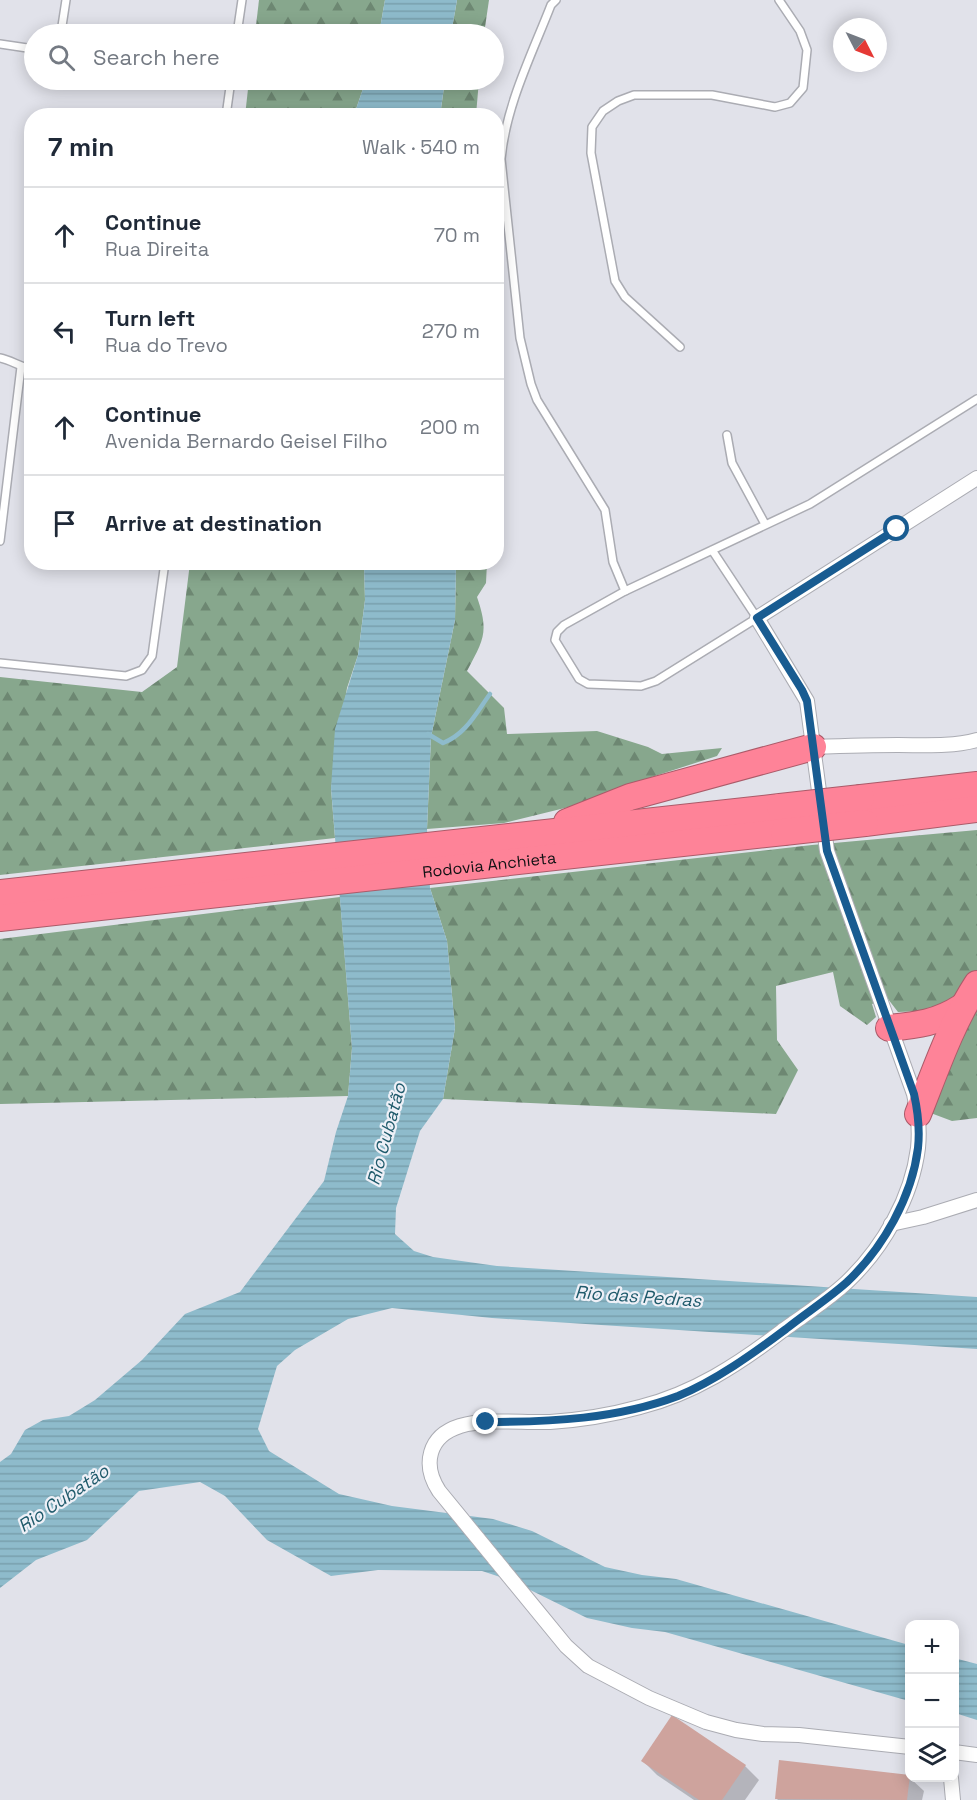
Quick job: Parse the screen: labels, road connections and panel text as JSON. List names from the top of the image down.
{
  "streets": {
    "highway": ["Rodovia Anchieta"]
  },
  "water": ["Rio Cubatão", "Rio das Pedras"],
  "north": "bottom right",
  "page": {
    "search": "Search here",
    "heading": ["7 min", "Walk · 540 m"],
    "list": [
      ["Continue", "Rua Direita", "70 m"],
      ["Turn left", "Rua do Trevo", "270 m"],
      ["Continue", "Avenida Bernardo Geisel Filho", "200 m"],
      "Arrive at destination"
    ],
    "map_buttons": ["+", "−"]
  }
}
